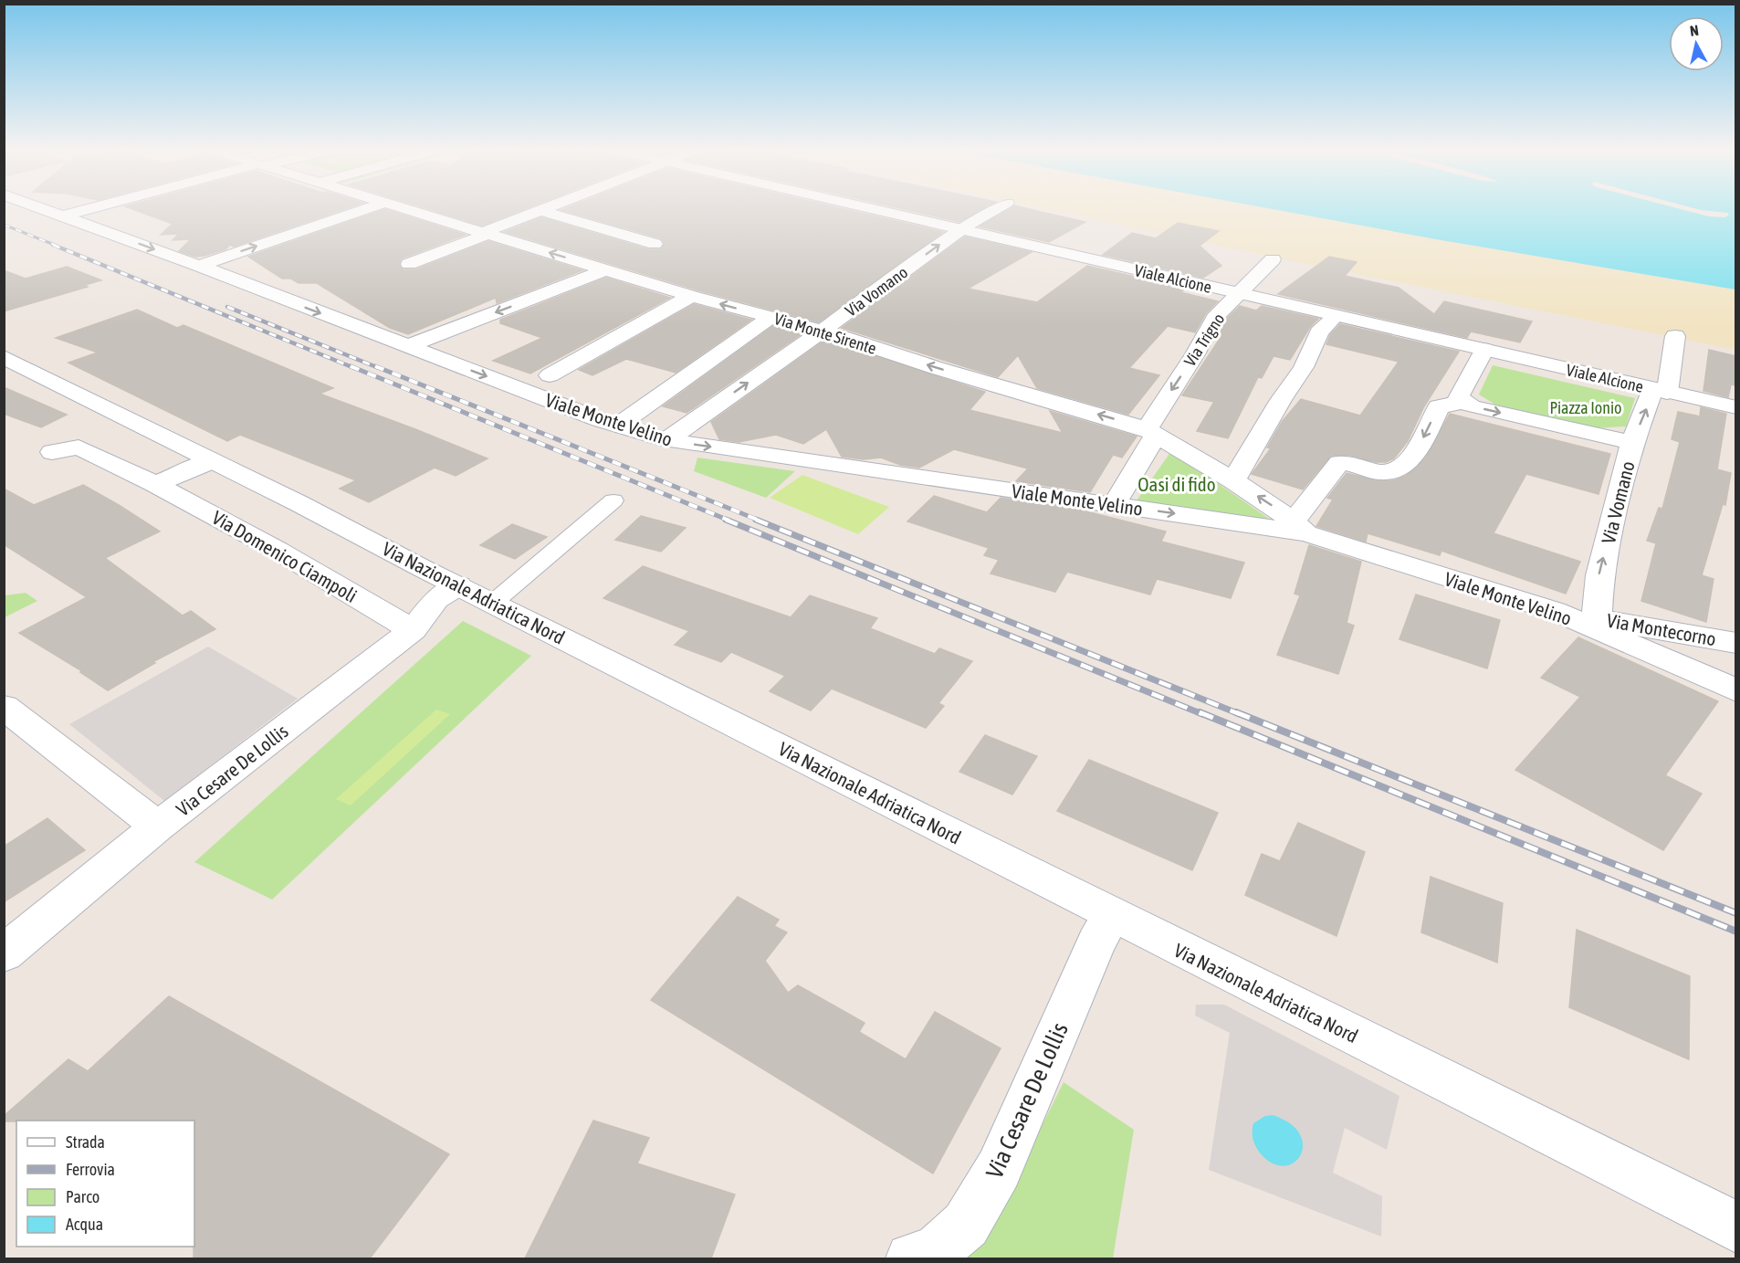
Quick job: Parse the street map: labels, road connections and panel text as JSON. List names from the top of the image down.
{
  "streets": {
    "street": [
      "Viale Alcione",
      "Via Vomano",
      "Via Monte Sirente",
      "Via Trigno",
      "Viale Monte Velino",
      "Via Domenico Ciampoli",
      "Via Nazionale Adriatica Nord",
      "Via Montecorno",
      "Via Cesare De Lollis"
    ]
  },
  "crossings": [
    ["Viale Alcione", "Via Vomano"],
    ["Viale Alcione", "Via Trigno"],
    ["Via Vomano", "Via Monte Sirente"],
    ["Via Vomano", "Viale Monte Velino"],
    ["Via Vomano", "Via Montecorno"],
    ["Via Monte Sirente", "Via Trigno"],
    ["Via Monte Sirente", "Viale Monte Velino"],
    ["Via Trigno", "Viale Monte Velino"],
    ["Viale Monte Velino", "Via Montecorno"],
    ["Via Domenico Ciampoli", "Via Cesare De Lollis"],
    ["Via Nazionale Adriatica Nord", "Via Cesare De Lollis"]
  ],
  "one_way": ["Via Monte Sirente", "Viale Monte Velino"],
  "parks": ["Piazza Ionio", "Oasi di fido"],
  "legend": [
    "Strada",
    "Ferrovia",
    "Parco",
    "Acqua"
  ],
  "north": "top"
}
